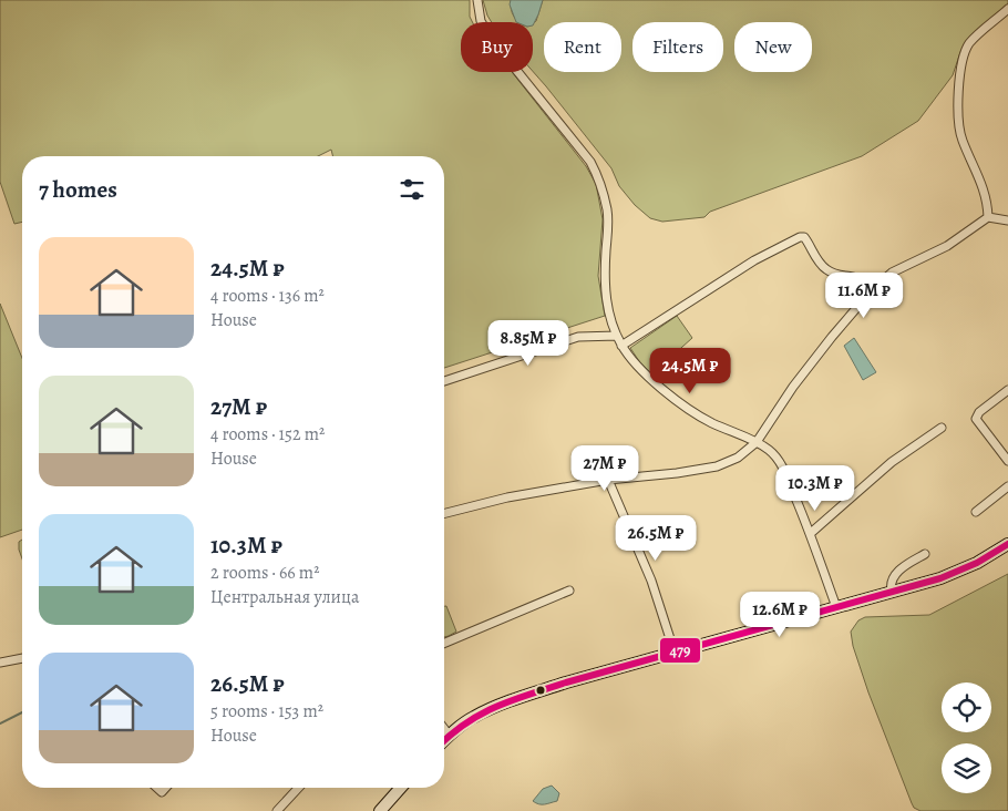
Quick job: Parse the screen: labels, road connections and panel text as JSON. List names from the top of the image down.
{
  "lines": ["transit line 479"],
  "page": {
    "chip": [
      "Buy",
      "Rent",
      "Filters",
      "New"
    ],
    "heading": "7 homes",
    "list": [
      {
        "name": "24.5M ₽",
        "note": "4 rooms · 136 m² · House"
      },
      {
        "name": "27M ₽",
        "note": "4 rooms · 152 m² · House"
      },
      {
        "name": "10.3M ₽",
        "note": "2 rooms · 66 m² · Центральная улица"
      },
      {
        "name": "26.5M ₽",
        "note": "5 rooms · 153 m² · House"
      }
    ],
    "price": [
      "11.6M ₽",
      "8.85M ₽",
      "24.5M ₽",
      "27M ₽",
      "10.3M ₽",
      "26.5M ₽",
      "12.6M ₽"
    ]
  }
}
